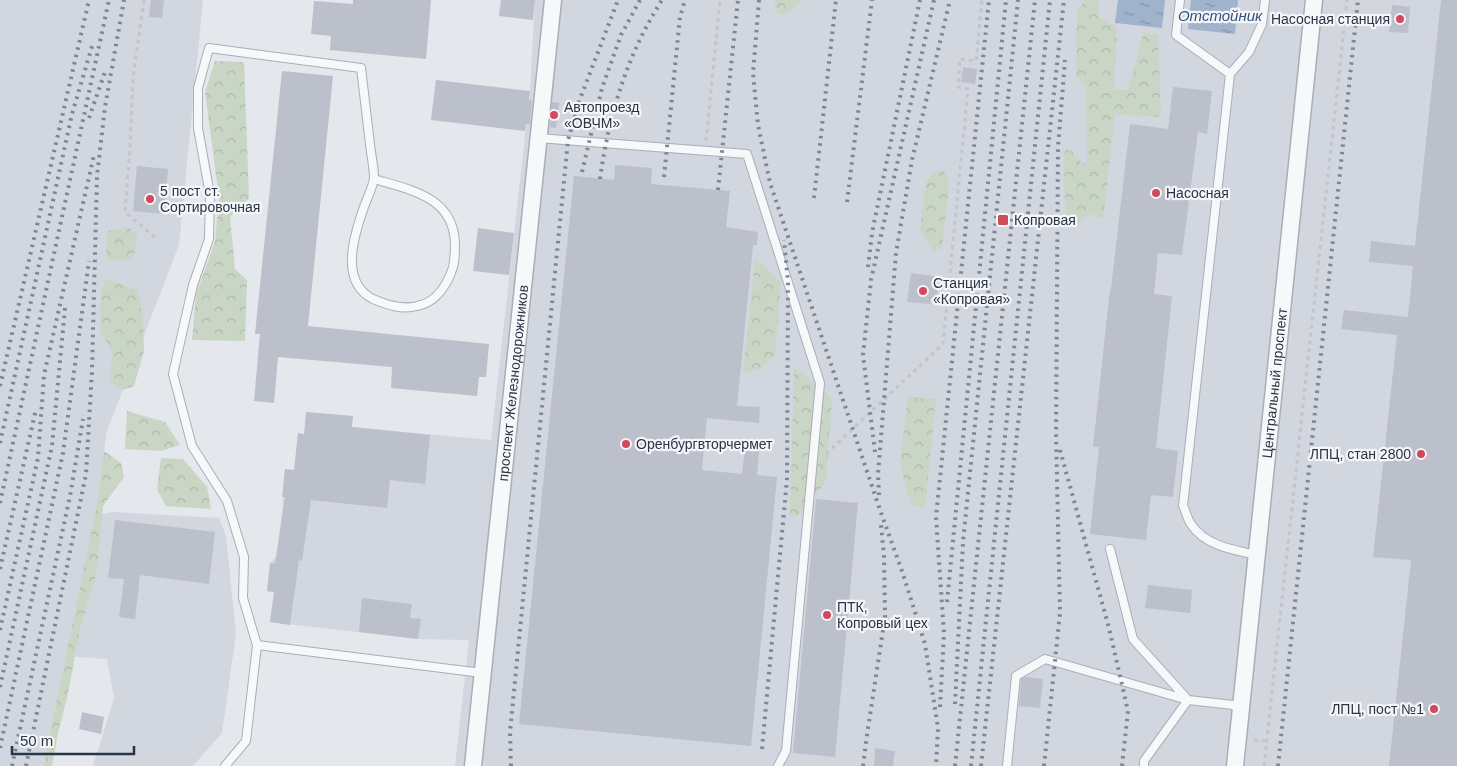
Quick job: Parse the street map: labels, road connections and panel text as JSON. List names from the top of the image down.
{
  "streets": {
    "street": ["проспект Железнодорожников", "Центральный проспект"]
  },
  "water": ["Отстойник"],
  "places": {
    "other": [
      "Насосная станция",
      "Автопроезд «ОВЧМ»",
      "Насосная",
      "5 пост ст. Сортировочная",
      "Станция «Копровая»",
      "Оренбургвторчермет",
      "ЛПЦ, стан 2800",
      "ПТК, Копровый цех",
      "ЛПЦ, пост №1"
    ],
    "transit": ["Копровая"]
  },
  "scale_bar": "50 m"
}
